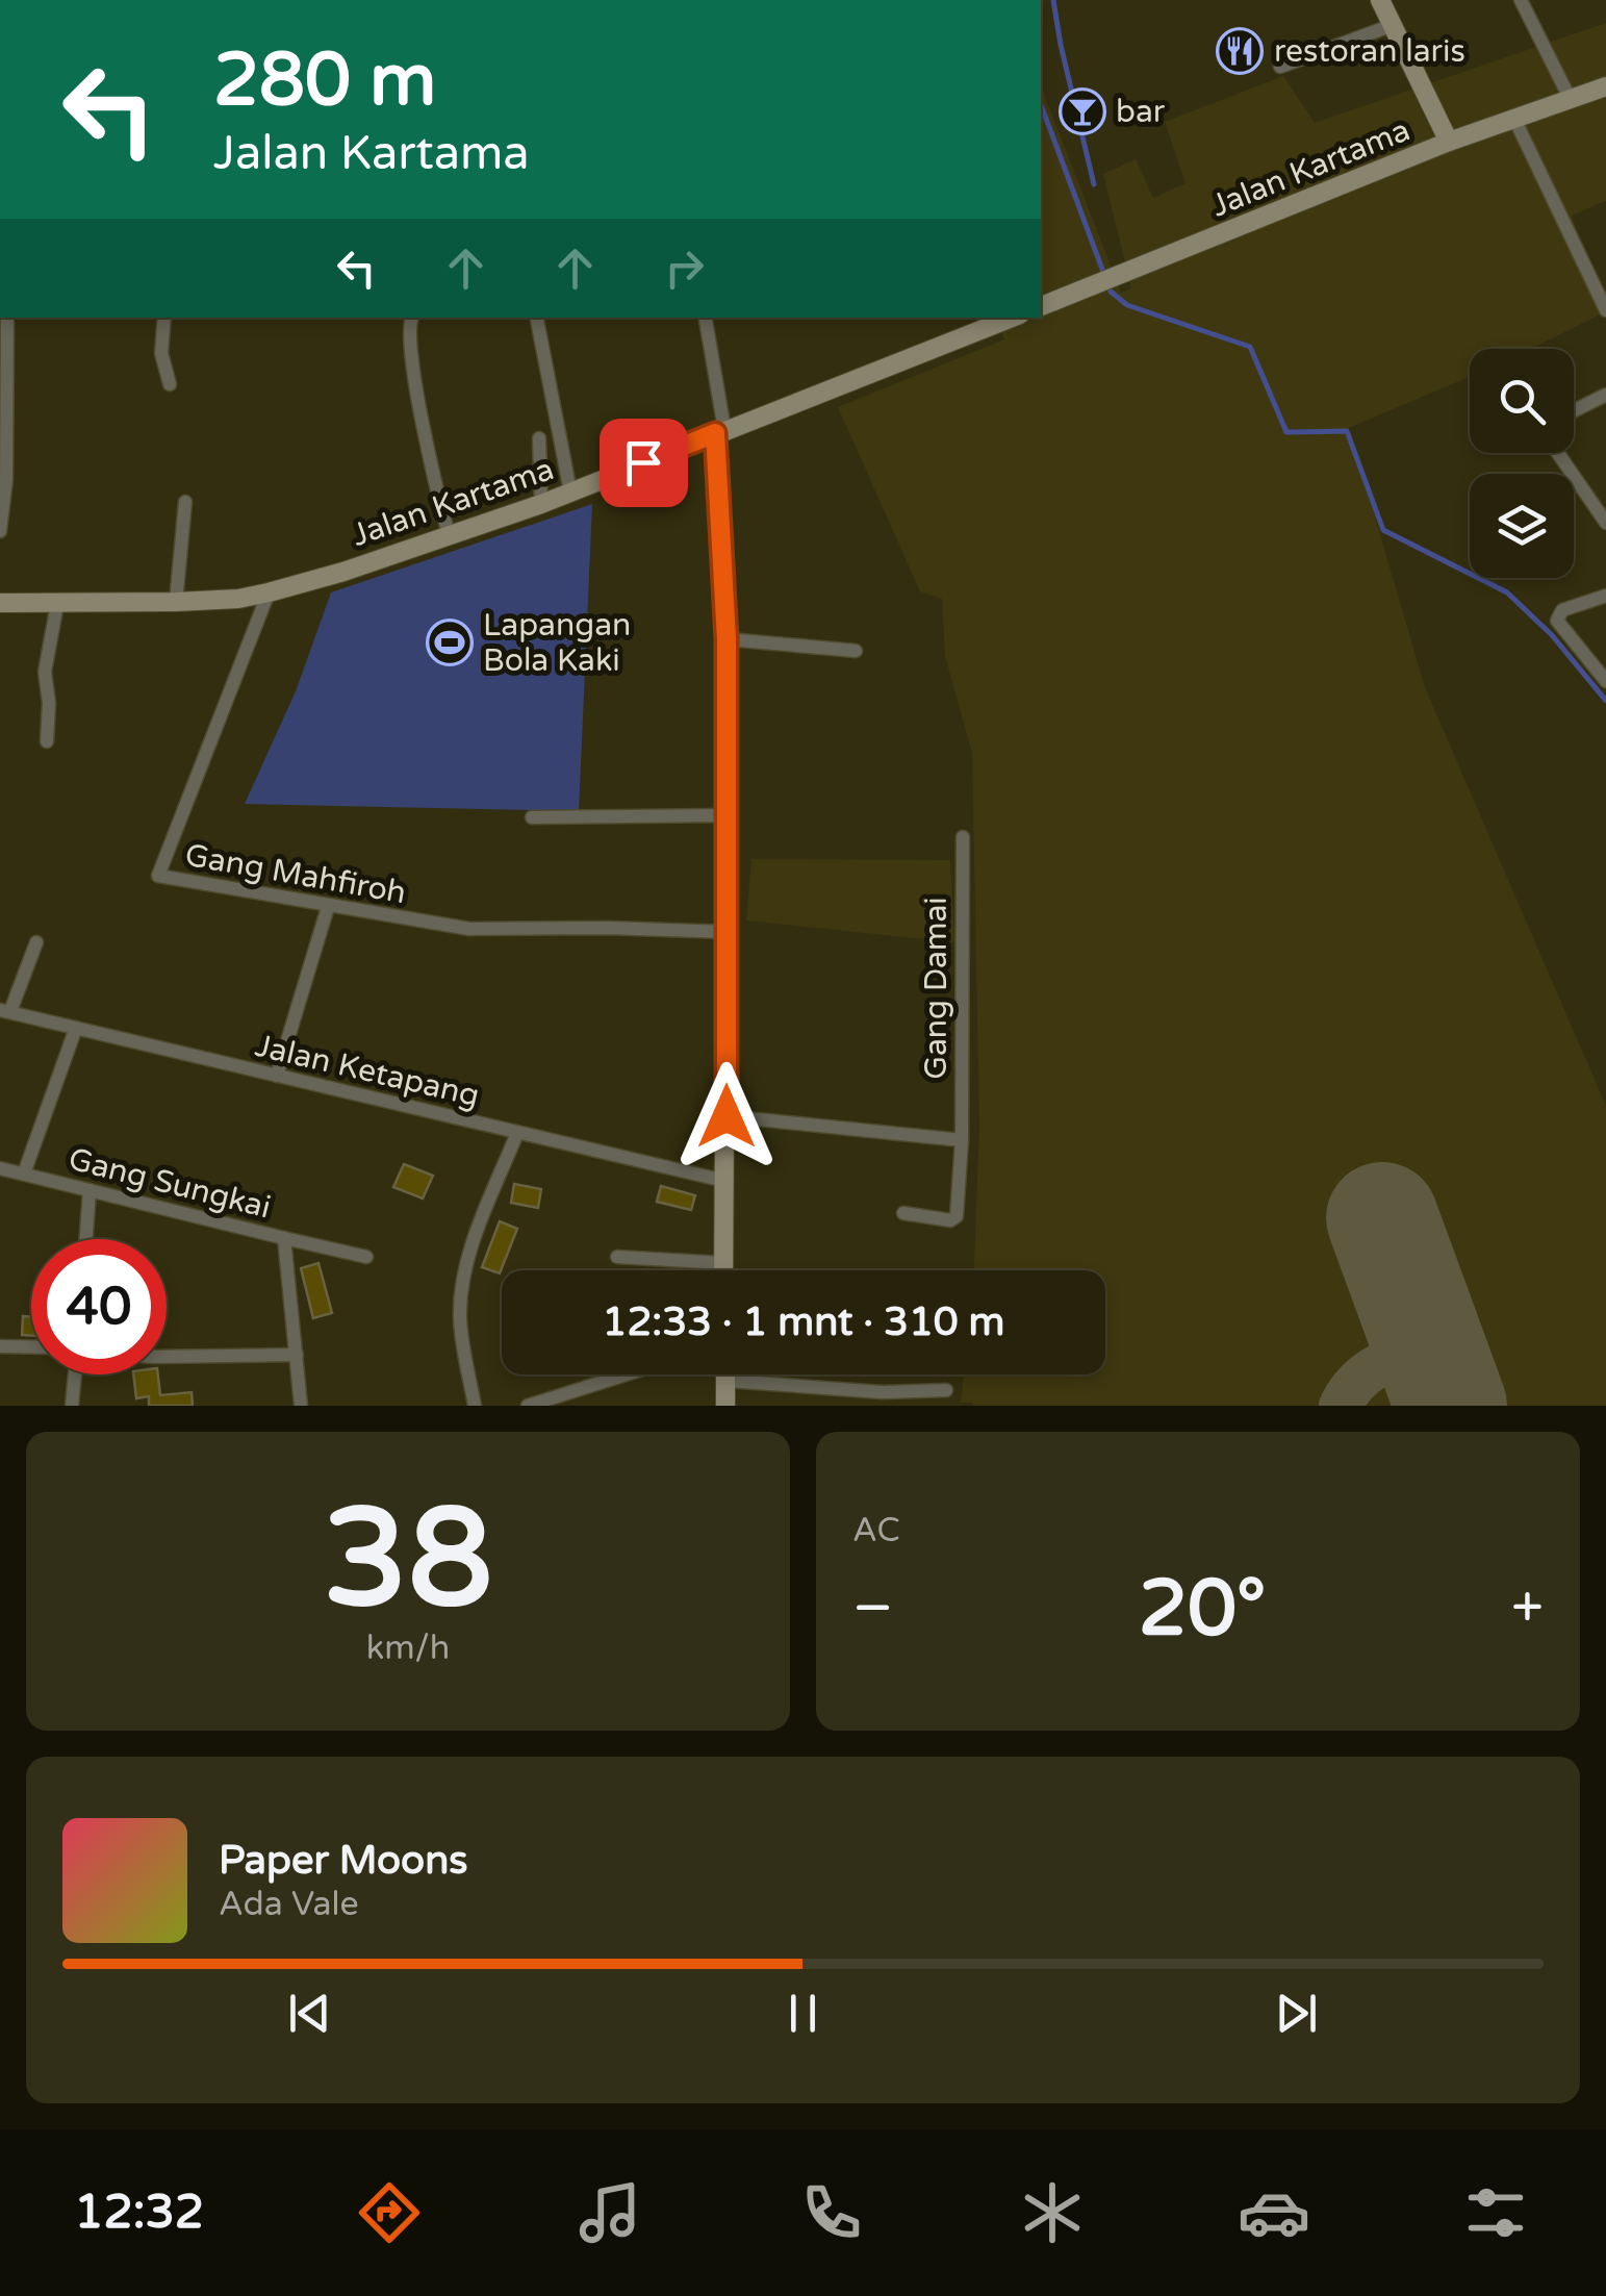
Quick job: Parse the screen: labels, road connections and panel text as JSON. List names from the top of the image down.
{
  "streets": {
    "main road": ["Jalan Kartama"],
    "street": [
      "Gang Mahfiroh",
      "Gang Damai",
      "Jalan Ketapang",
      "Gang Sungkai"
    ]
  },
  "crossings": [
    ["Jalan Kartama", "Gang Mahfiroh"]
  ],
  "places": {
    "restaurant": ["restoran laris"],
    "bar": ["bar"],
    "sports": ["Lapangan Bola Kaki"]
  },
  "page": {
    "turn": ["280 m", "Jalan Kartama"],
    "limit": "40",
    "trip": "12:33 · 1 mnt · 310 m",
    "tile": [
      ["38", "km/h"],
      "AC"
    ],
    "heat": ["−", "20°", "+"],
    "song": ["Paper Moons", "Ada Vale"],
    "tabs": "12:32"
  }
}
